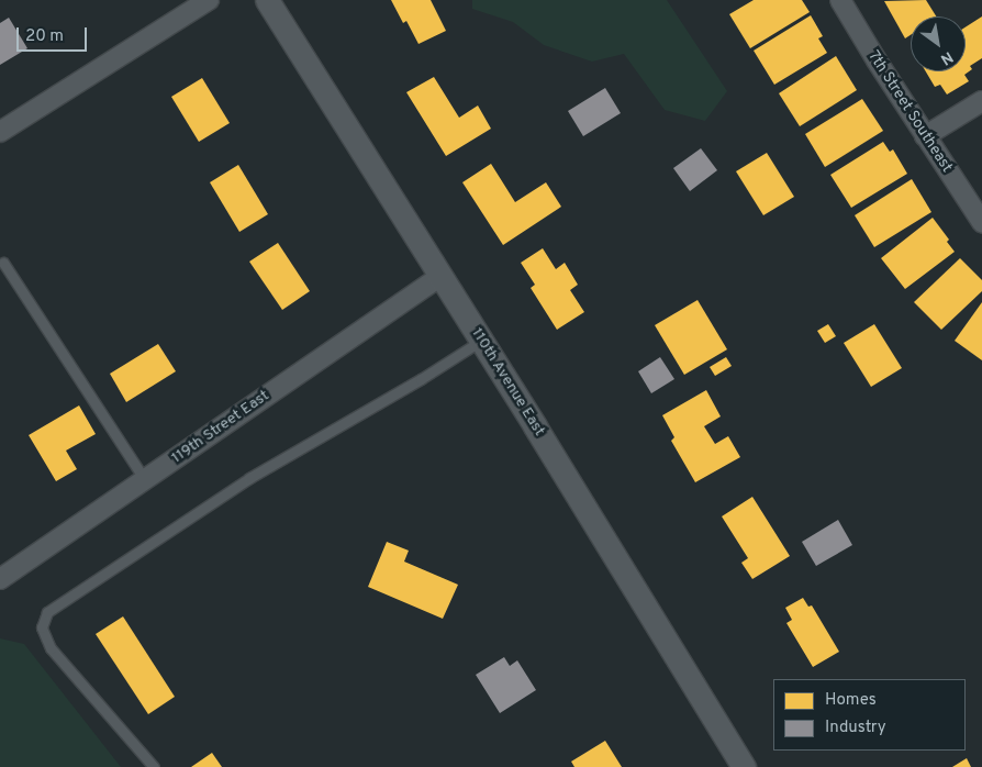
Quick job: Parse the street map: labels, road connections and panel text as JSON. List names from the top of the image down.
{
  "streets": {
    "street": ["7th Street Southeast", "110th Avenue East", "119th Street East"]
  },
  "crossings": [
    ["110th Avenue East", "119th Street East"]
  ],
  "legend": ["Homes", "Industry"],
  "scale_bar": "20 m",
  "north": "bottom right"
}
